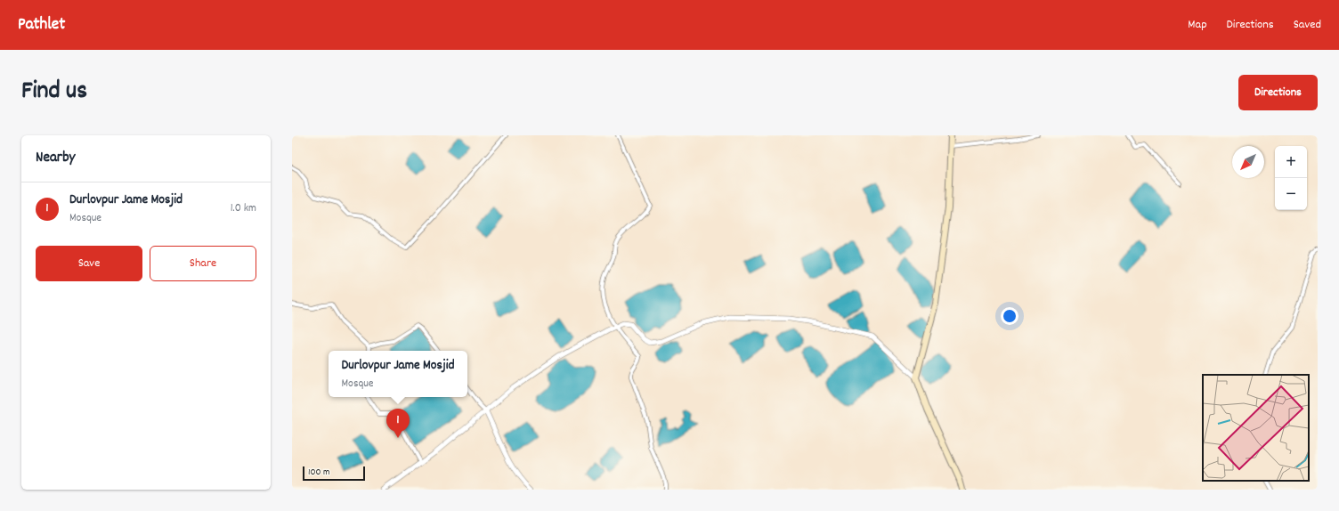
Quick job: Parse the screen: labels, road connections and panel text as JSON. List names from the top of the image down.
{
  "scale_bar": "100 m",
  "north": "bottom left",
  "page": {
    "header": "Pathlet",
    "nav": ["Map", "Directions", "Saved"],
    "title": "Find us",
    "buttons": [
      "Directions",
      ["Save", "Share"]
    ],
    "heading": "Nearby",
    "map_buttons": ["+", "−"],
    "list": [
      {
        "mark": "1",
        "name": "Durlovpur Jame Mosjid",
        "note": "Mosque",
        "value": "1.0 km"
      }
    ],
    "popup": ["Durlovpur Jame Mosjid", "Mosque"],
    "pins": "1",
    "scale": "100 m"
  }
}
